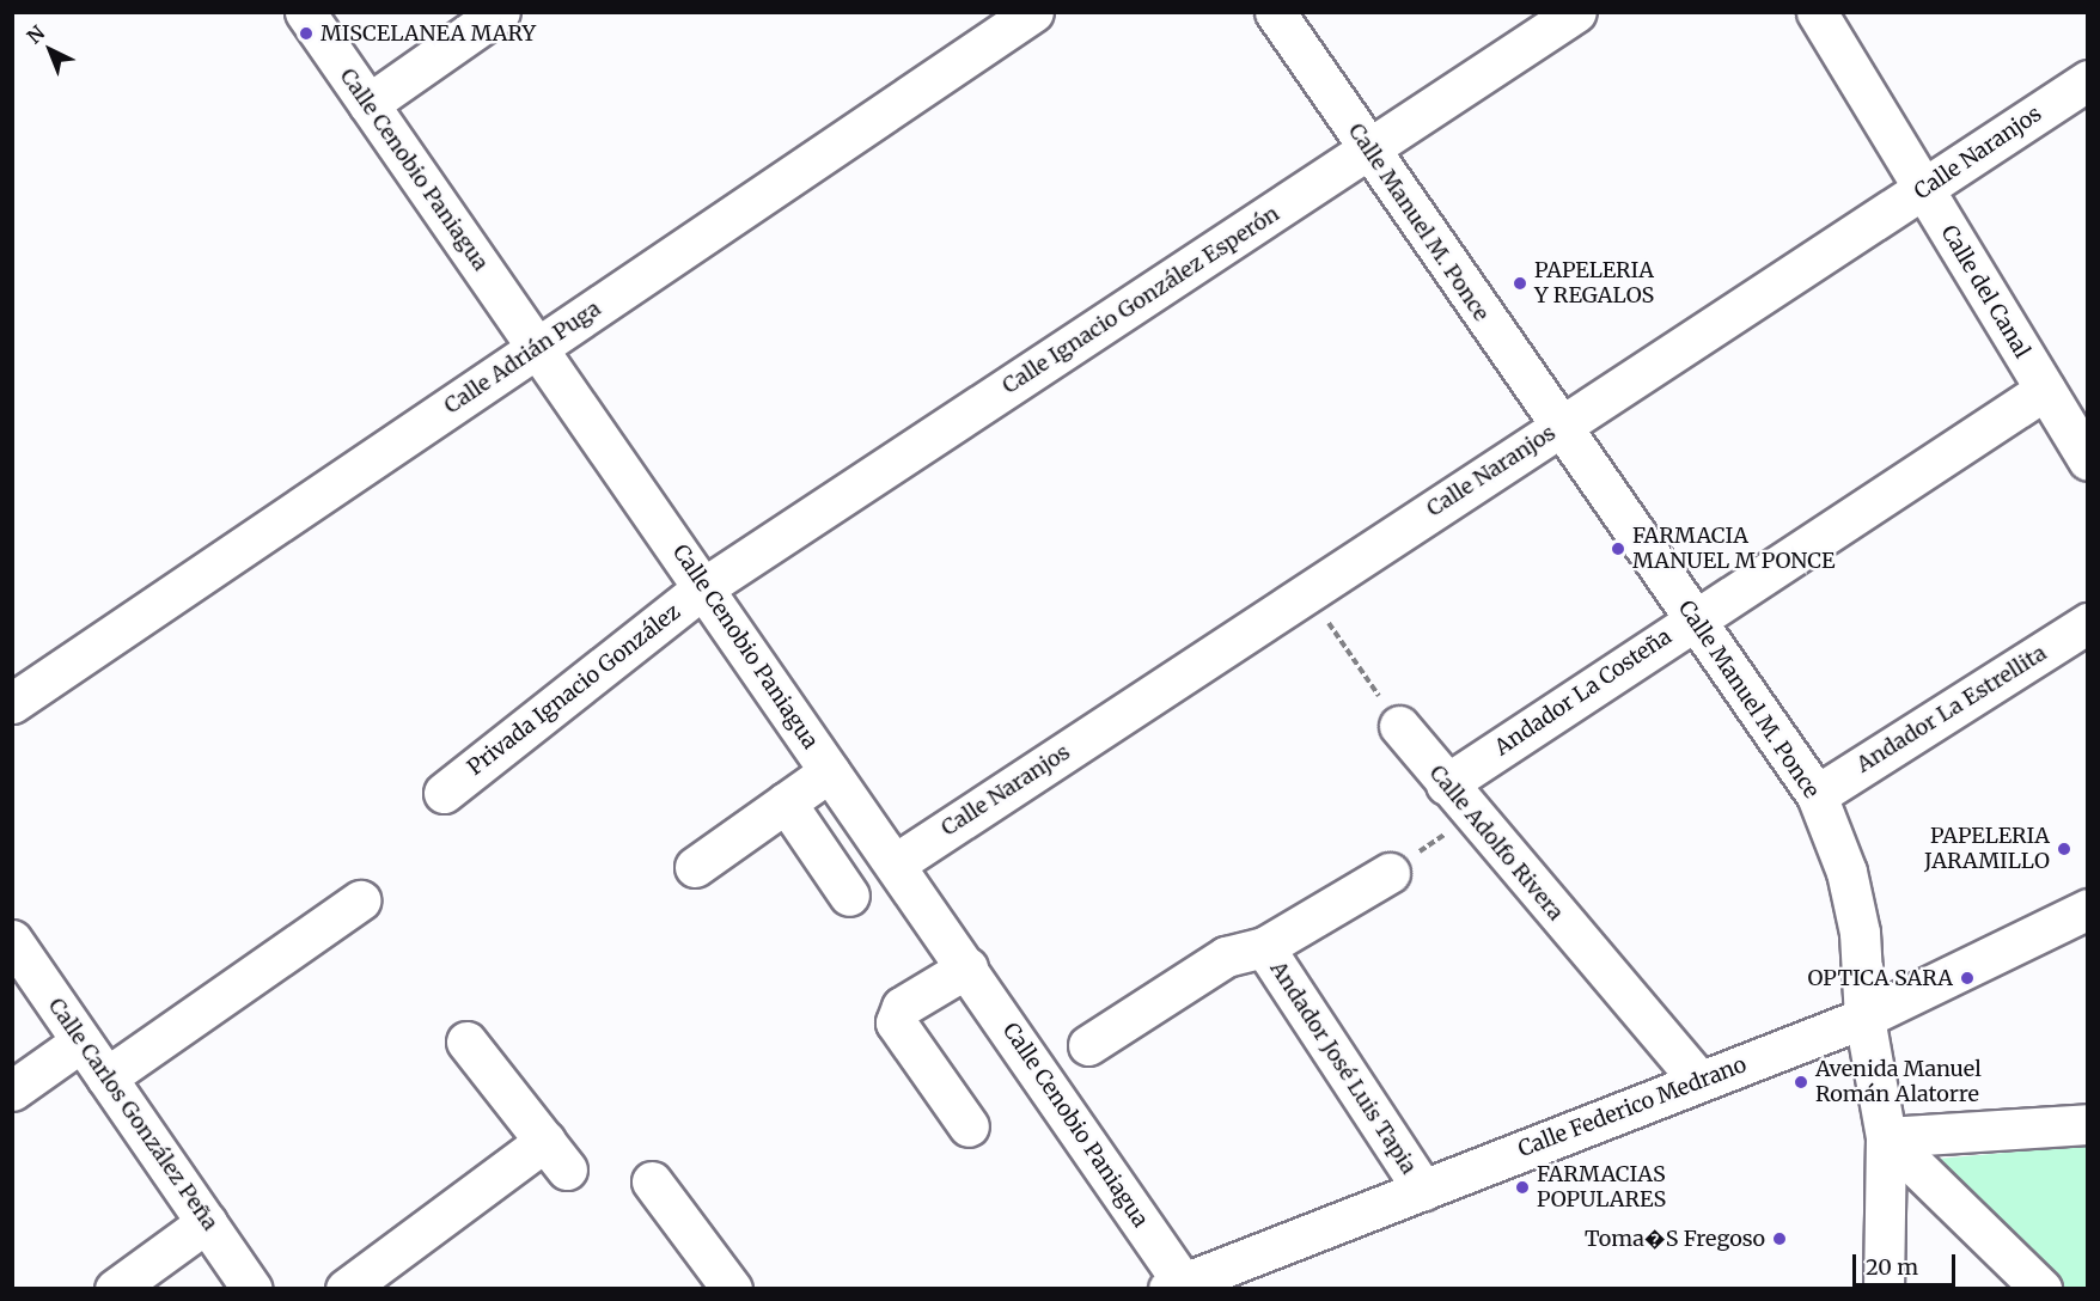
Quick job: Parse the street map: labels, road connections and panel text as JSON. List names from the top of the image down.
{
  "streets": {
    "street": [
      "Calle Naranjos",
      "Calle Cenobio Paniagua",
      "Calle Manuel M. Ponce",
      "Calle del Canal",
      "Calle Ignacio González Esperón",
      "Calle Adrián Puga",
      "Privada Ignacio González",
      "Andador La Costeña",
      "Andador La Estrellita",
      "Calle Adolfo Rivera",
      "Andador José Luis Tapia",
      "Calle Federico Medrano",
      "Calle Carlos González Peña"
    ]
  },
  "crossings": [
    ["Calle Naranjos", "Calle Cenobio Paniagua"],
    ["Calle Naranjos", "Calle Manuel M. Ponce"],
    ["Calle Naranjos", "Calle del Canal"],
    ["Calle Cenobio Paniagua", "Calle Ignacio González Esperón"],
    ["Calle Cenobio Paniagua", "Calle Adrián Puga"],
    ["Calle Cenobio Paniagua", "Privada Ignacio González"],
    ["Calle Cenobio Paniagua", "Calle Federico Medrano"],
    ["Calle Manuel M. Ponce", "Calle Ignacio González Esperón"],
    ["Calle Manuel M. Ponce", "Andador La Costeña"],
    ["Calle Manuel M. Ponce", "Andador La Estrellita"],
    ["Calle Manuel M. Ponce", "Calle Federico Medrano"],
    ["Calle del Canal", "Andador La Costeña"],
    ["Calle Ignacio González Esperón", "Privada Ignacio González"],
    ["Andador La Costeña", "Calle Adolfo Rivera"],
    ["Calle Adolfo Rivera", "Calle Federico Medrano"],
    ["Andador José Luis Tapia", "Calle Federico Medrano"]
  ],
  "places": [
    "MISCELANEA MARY",
    "PAPELERIA Y REGALOS",
    "FARMACIA MANUEL M PONCE",
    "PAPELERIA JARAMILLO",
    "OPTICA SARA",
    "Avenida Manuel Román Alatorre",
    "FARMACIAS POPULARES",
    "Toma�S Fregoso"
  ],
  "scale_bar": "20 m",
  "north": "top left"
}
